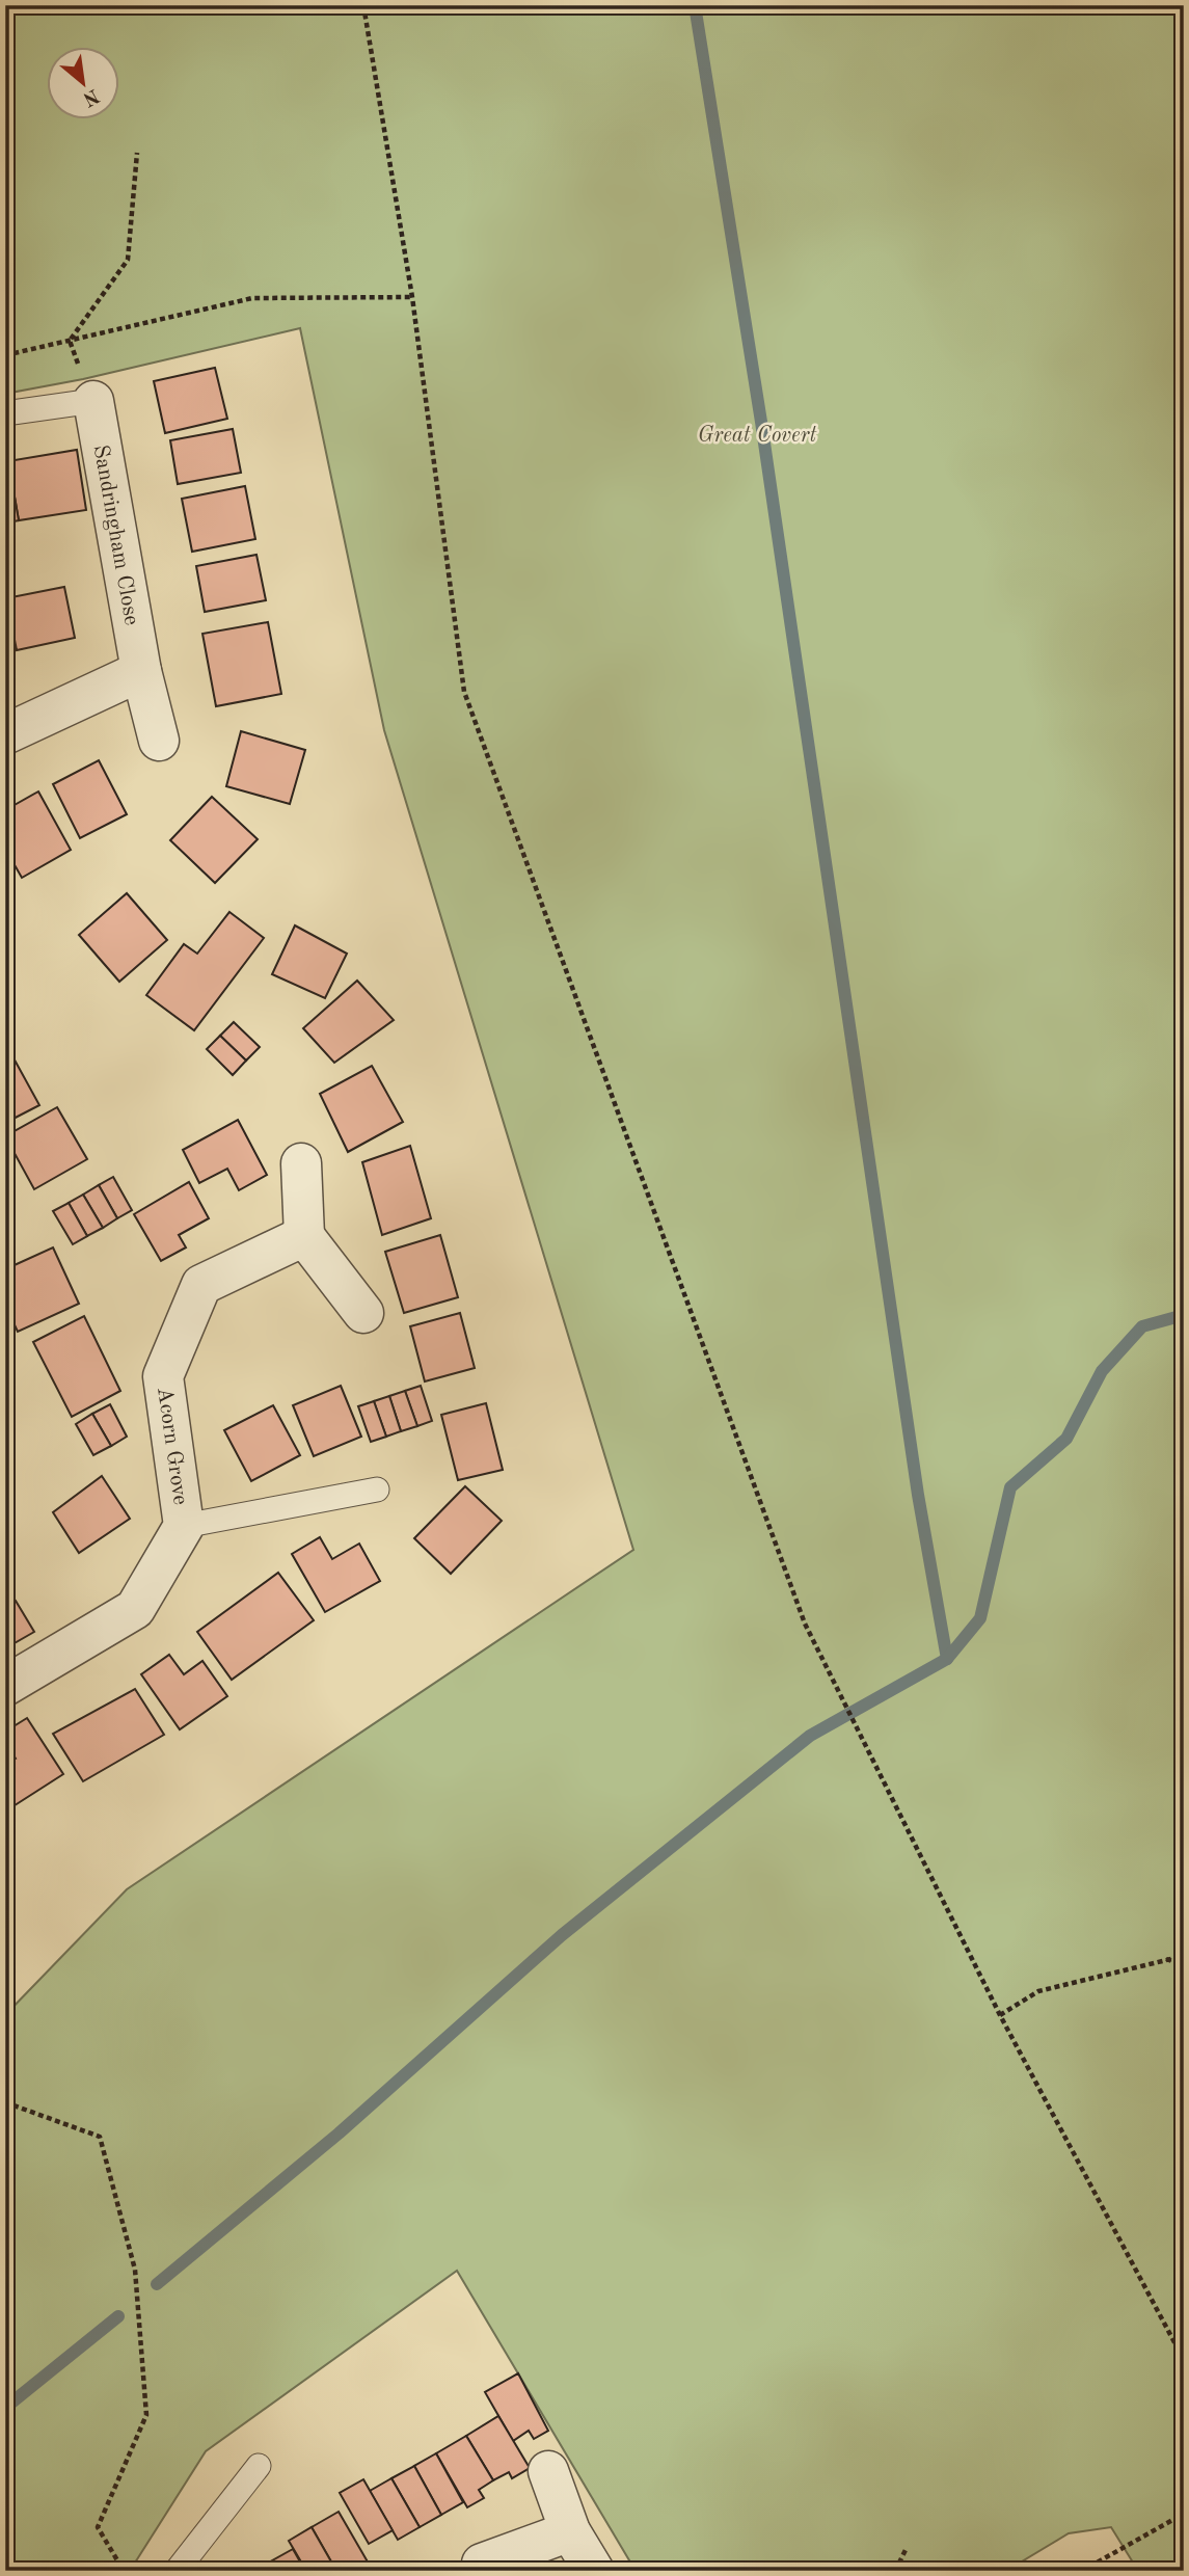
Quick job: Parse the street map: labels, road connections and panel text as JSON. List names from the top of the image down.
{
  "streets": {
    "street": ["Sandringham Close", "Acorn Grove"]
  },
  "parks": ["Great Covert"],
  "north": "bottom right"
}
